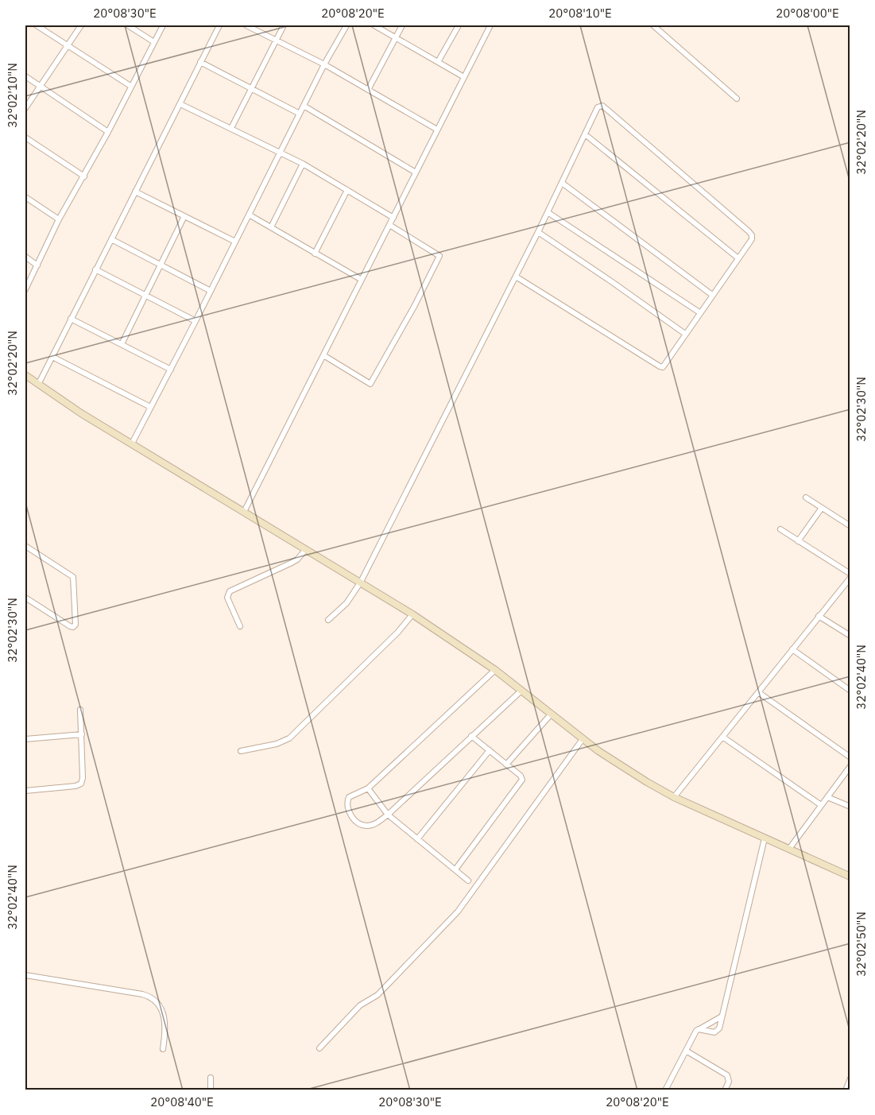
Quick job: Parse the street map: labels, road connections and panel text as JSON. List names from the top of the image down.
{
  "coordinates": [
    "20°08'30\"E",
    "20°08'20\"E",
    "20°08'10\"E",
    "20°08'00\"E",
    "32°02'10\"N",
    "32°02'20\"N",
    "32°02'30\"N",
    "32°02'40\"N",
    "32°02'50\"N",
    "20°08'40\"E"
  ]
}
